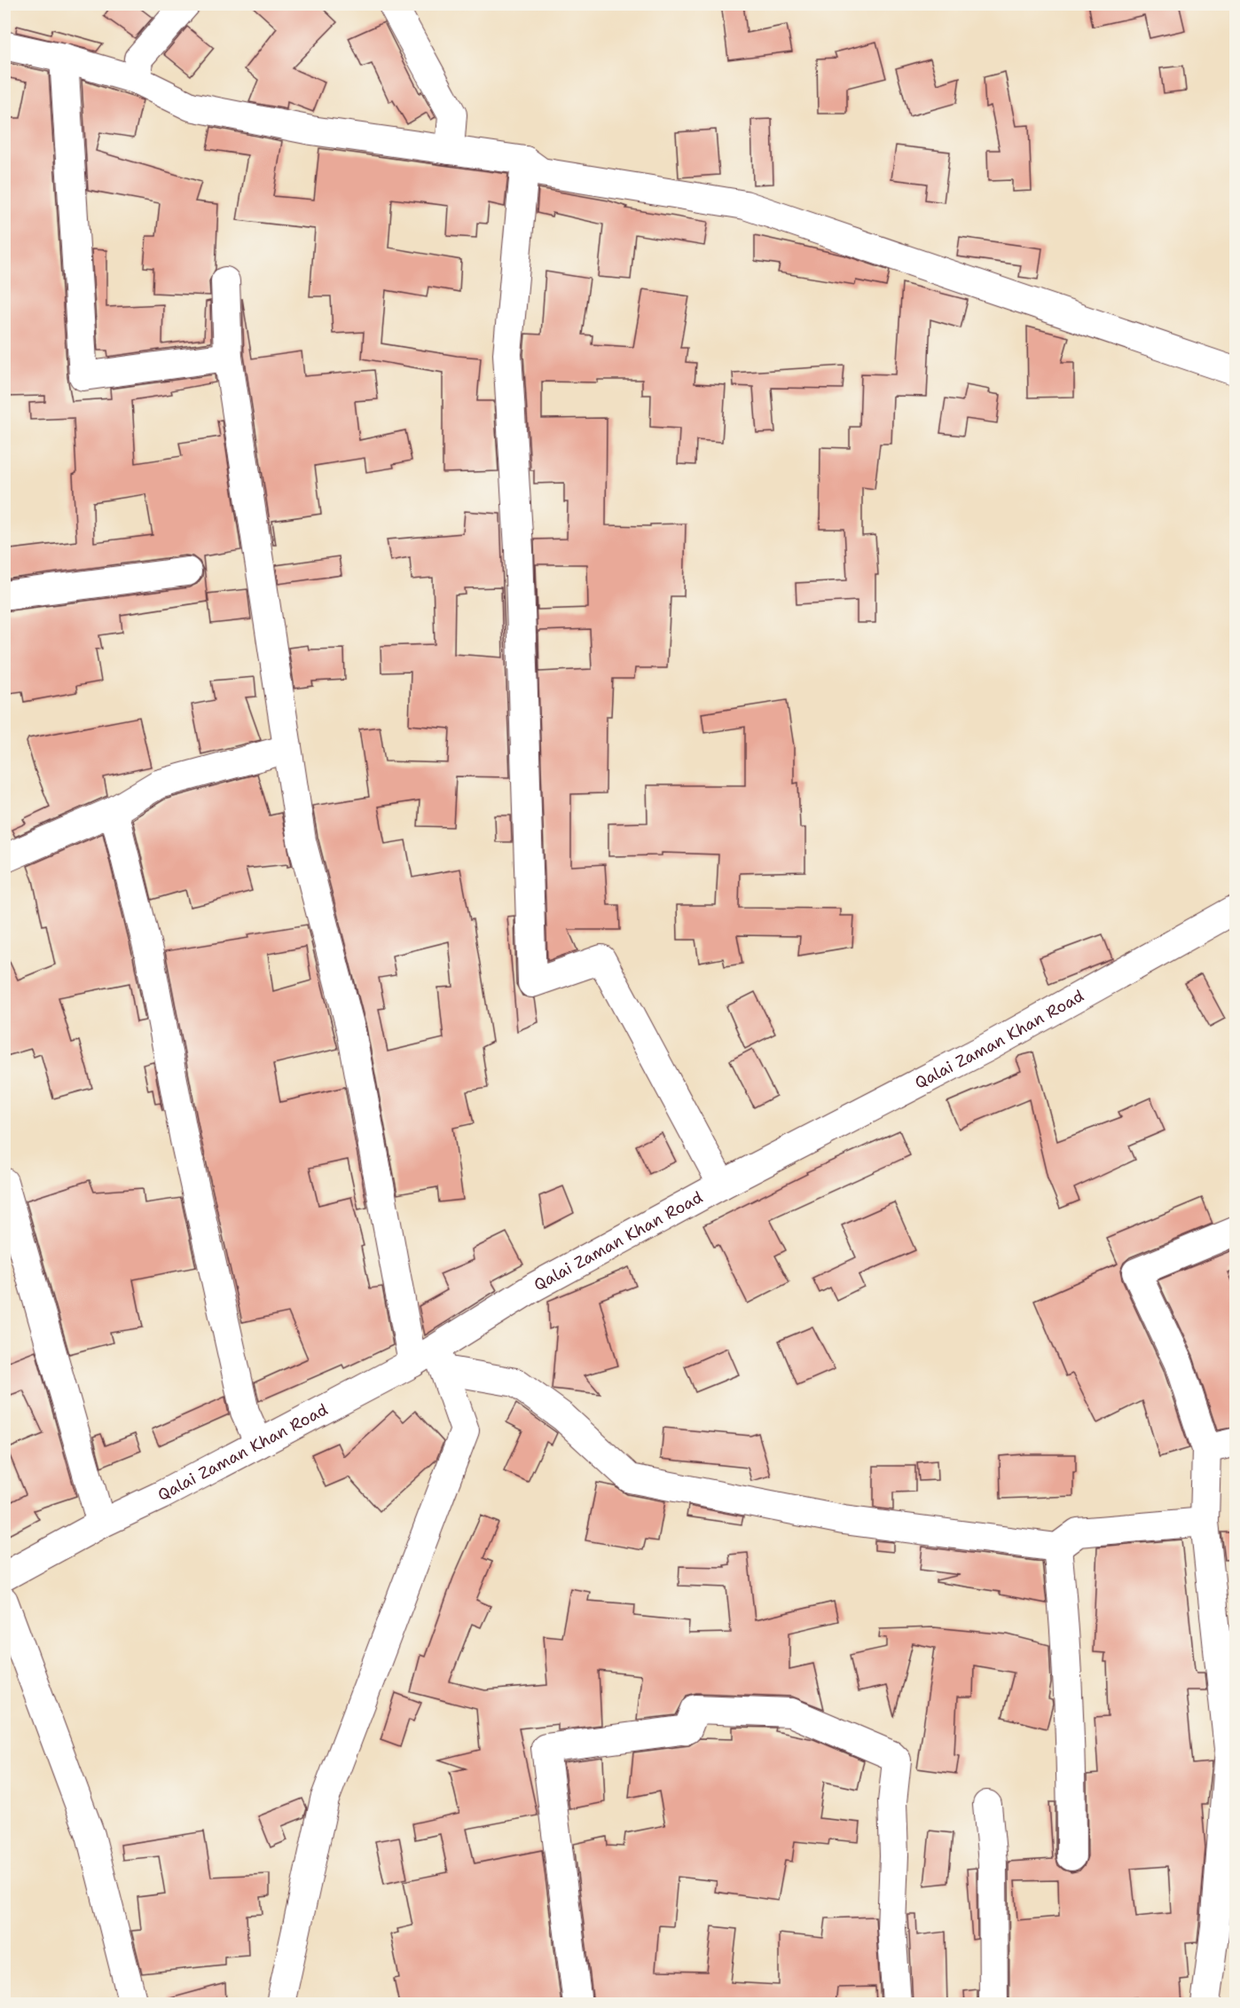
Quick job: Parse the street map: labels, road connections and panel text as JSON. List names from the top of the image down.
{
  "streets": {
    "street": ["Qalai Zaman Khan Road"]
  }
}
